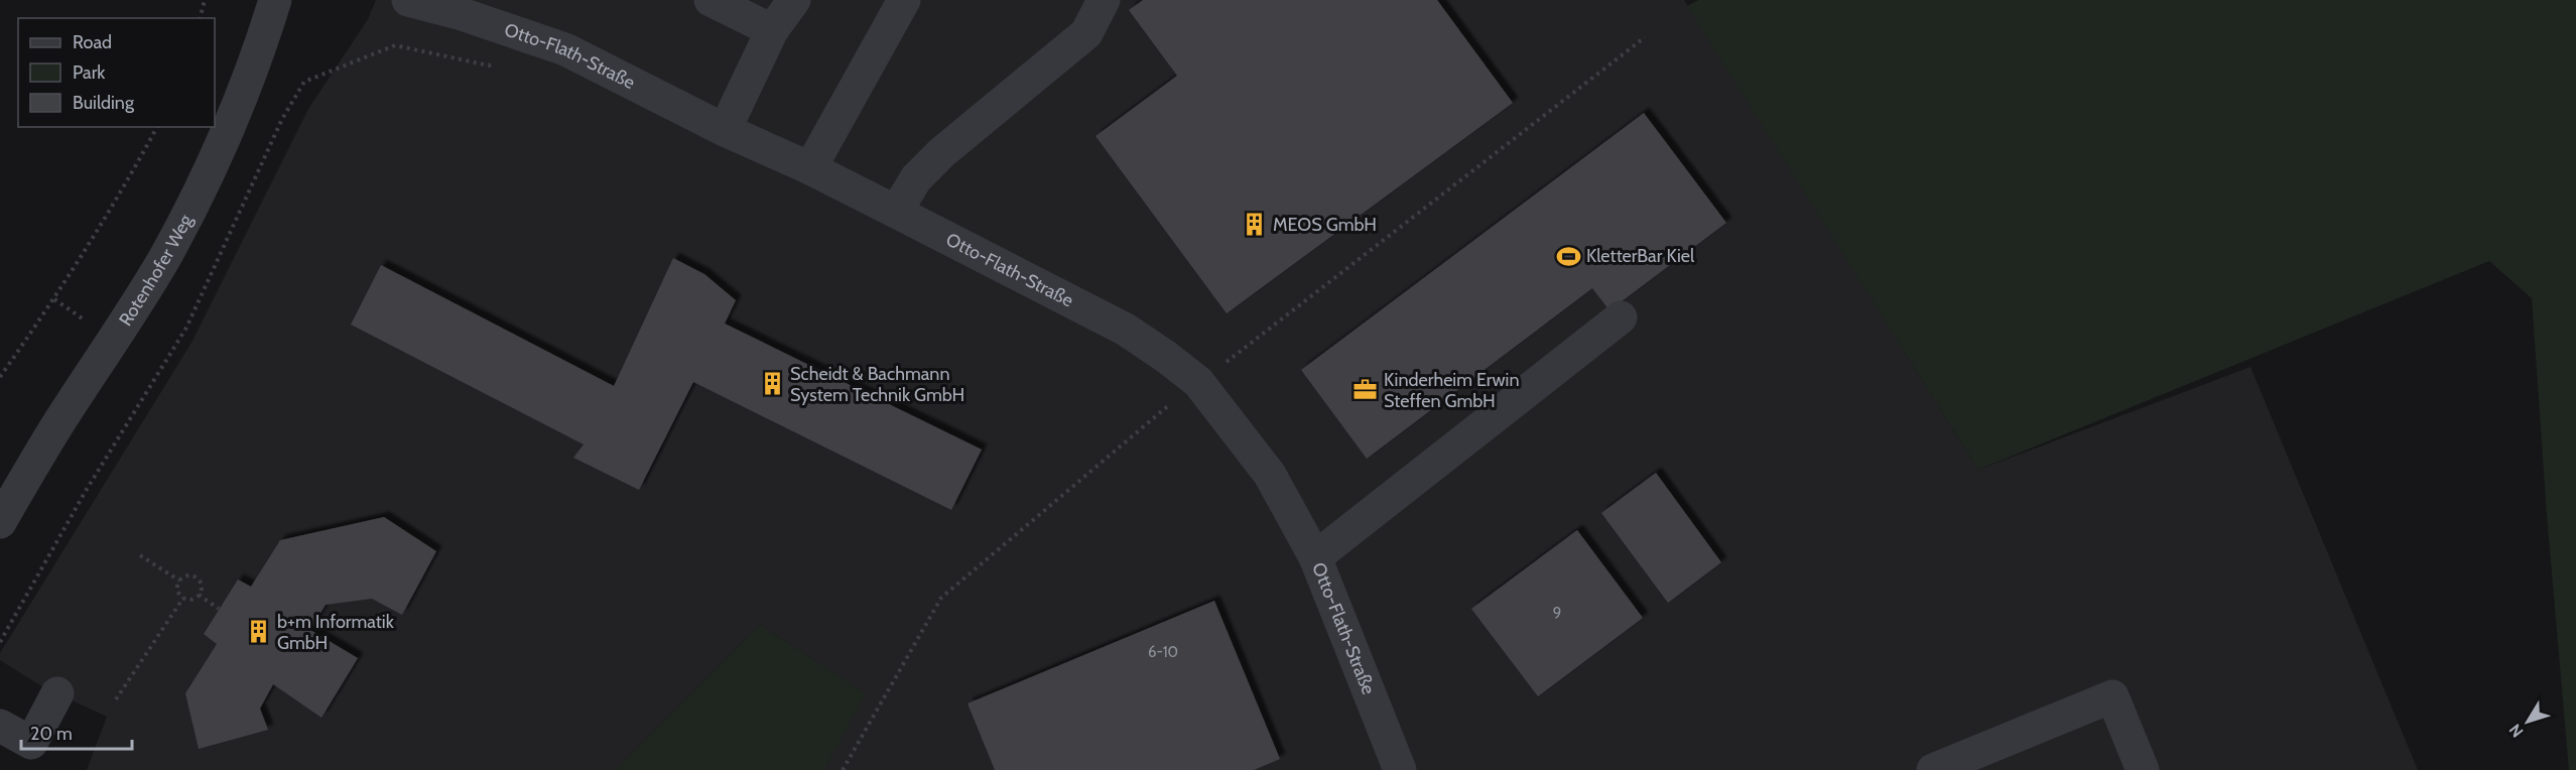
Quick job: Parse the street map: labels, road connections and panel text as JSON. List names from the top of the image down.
{
  "streets": {
    "street": ["Otto-Flath-Straße", "Rotenhofer Weg"]
  },
  "places": {
    "building": ["MEOS GmbH", "Scheidt & Bachmann System Technik GmbH", "b+m Informatik GmbH"],
    "sports": ["KletterBar Kiel"],
    "office": ["Kinderheim Erwin Steffen GmbH"]
  },
  "house_numbers": ["9", "6-10"],
  "legend": ["Road", "Park", "Building"],
  "scale_bar": "20 m",
  "north": "bottom left"
}
